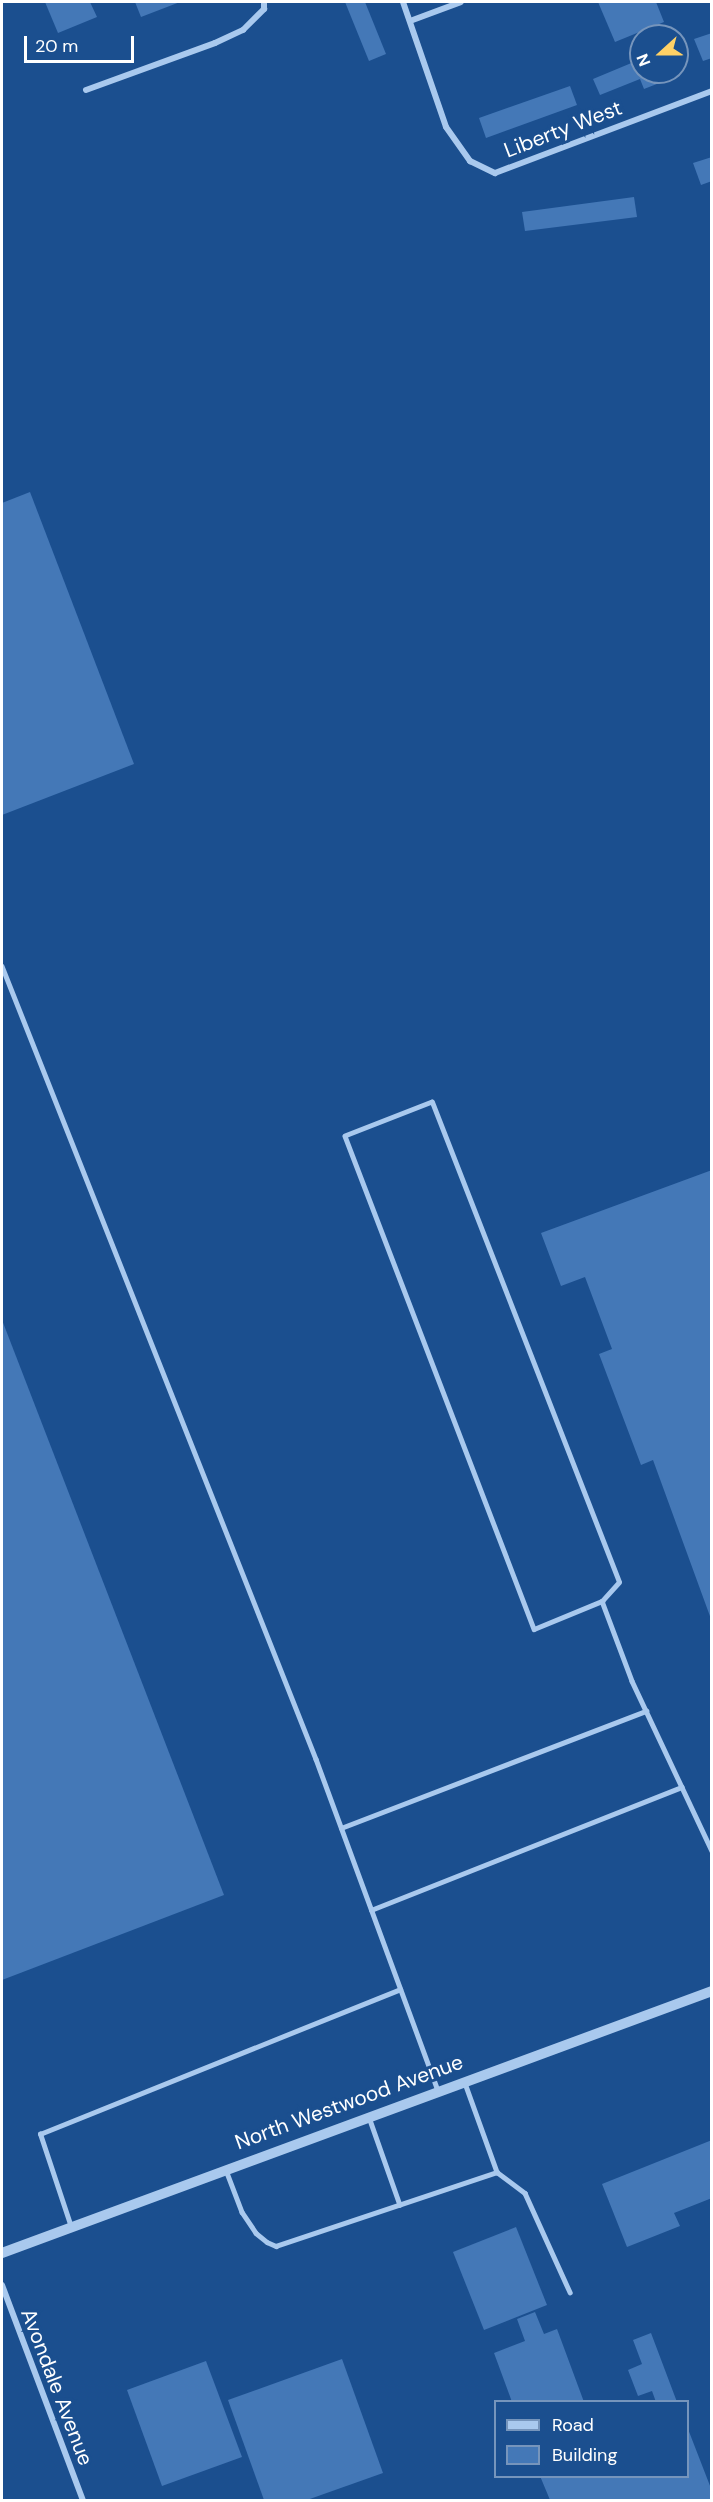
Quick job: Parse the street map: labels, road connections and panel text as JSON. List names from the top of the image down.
{
  "streets": {
    "street": ["Liberty West", "North Westwood Avenue", "Avondale Avenue"]
  },
  "legend": ["Road", "Building"],
  "scale_bar": "20 m",
  "north": "left"
}
